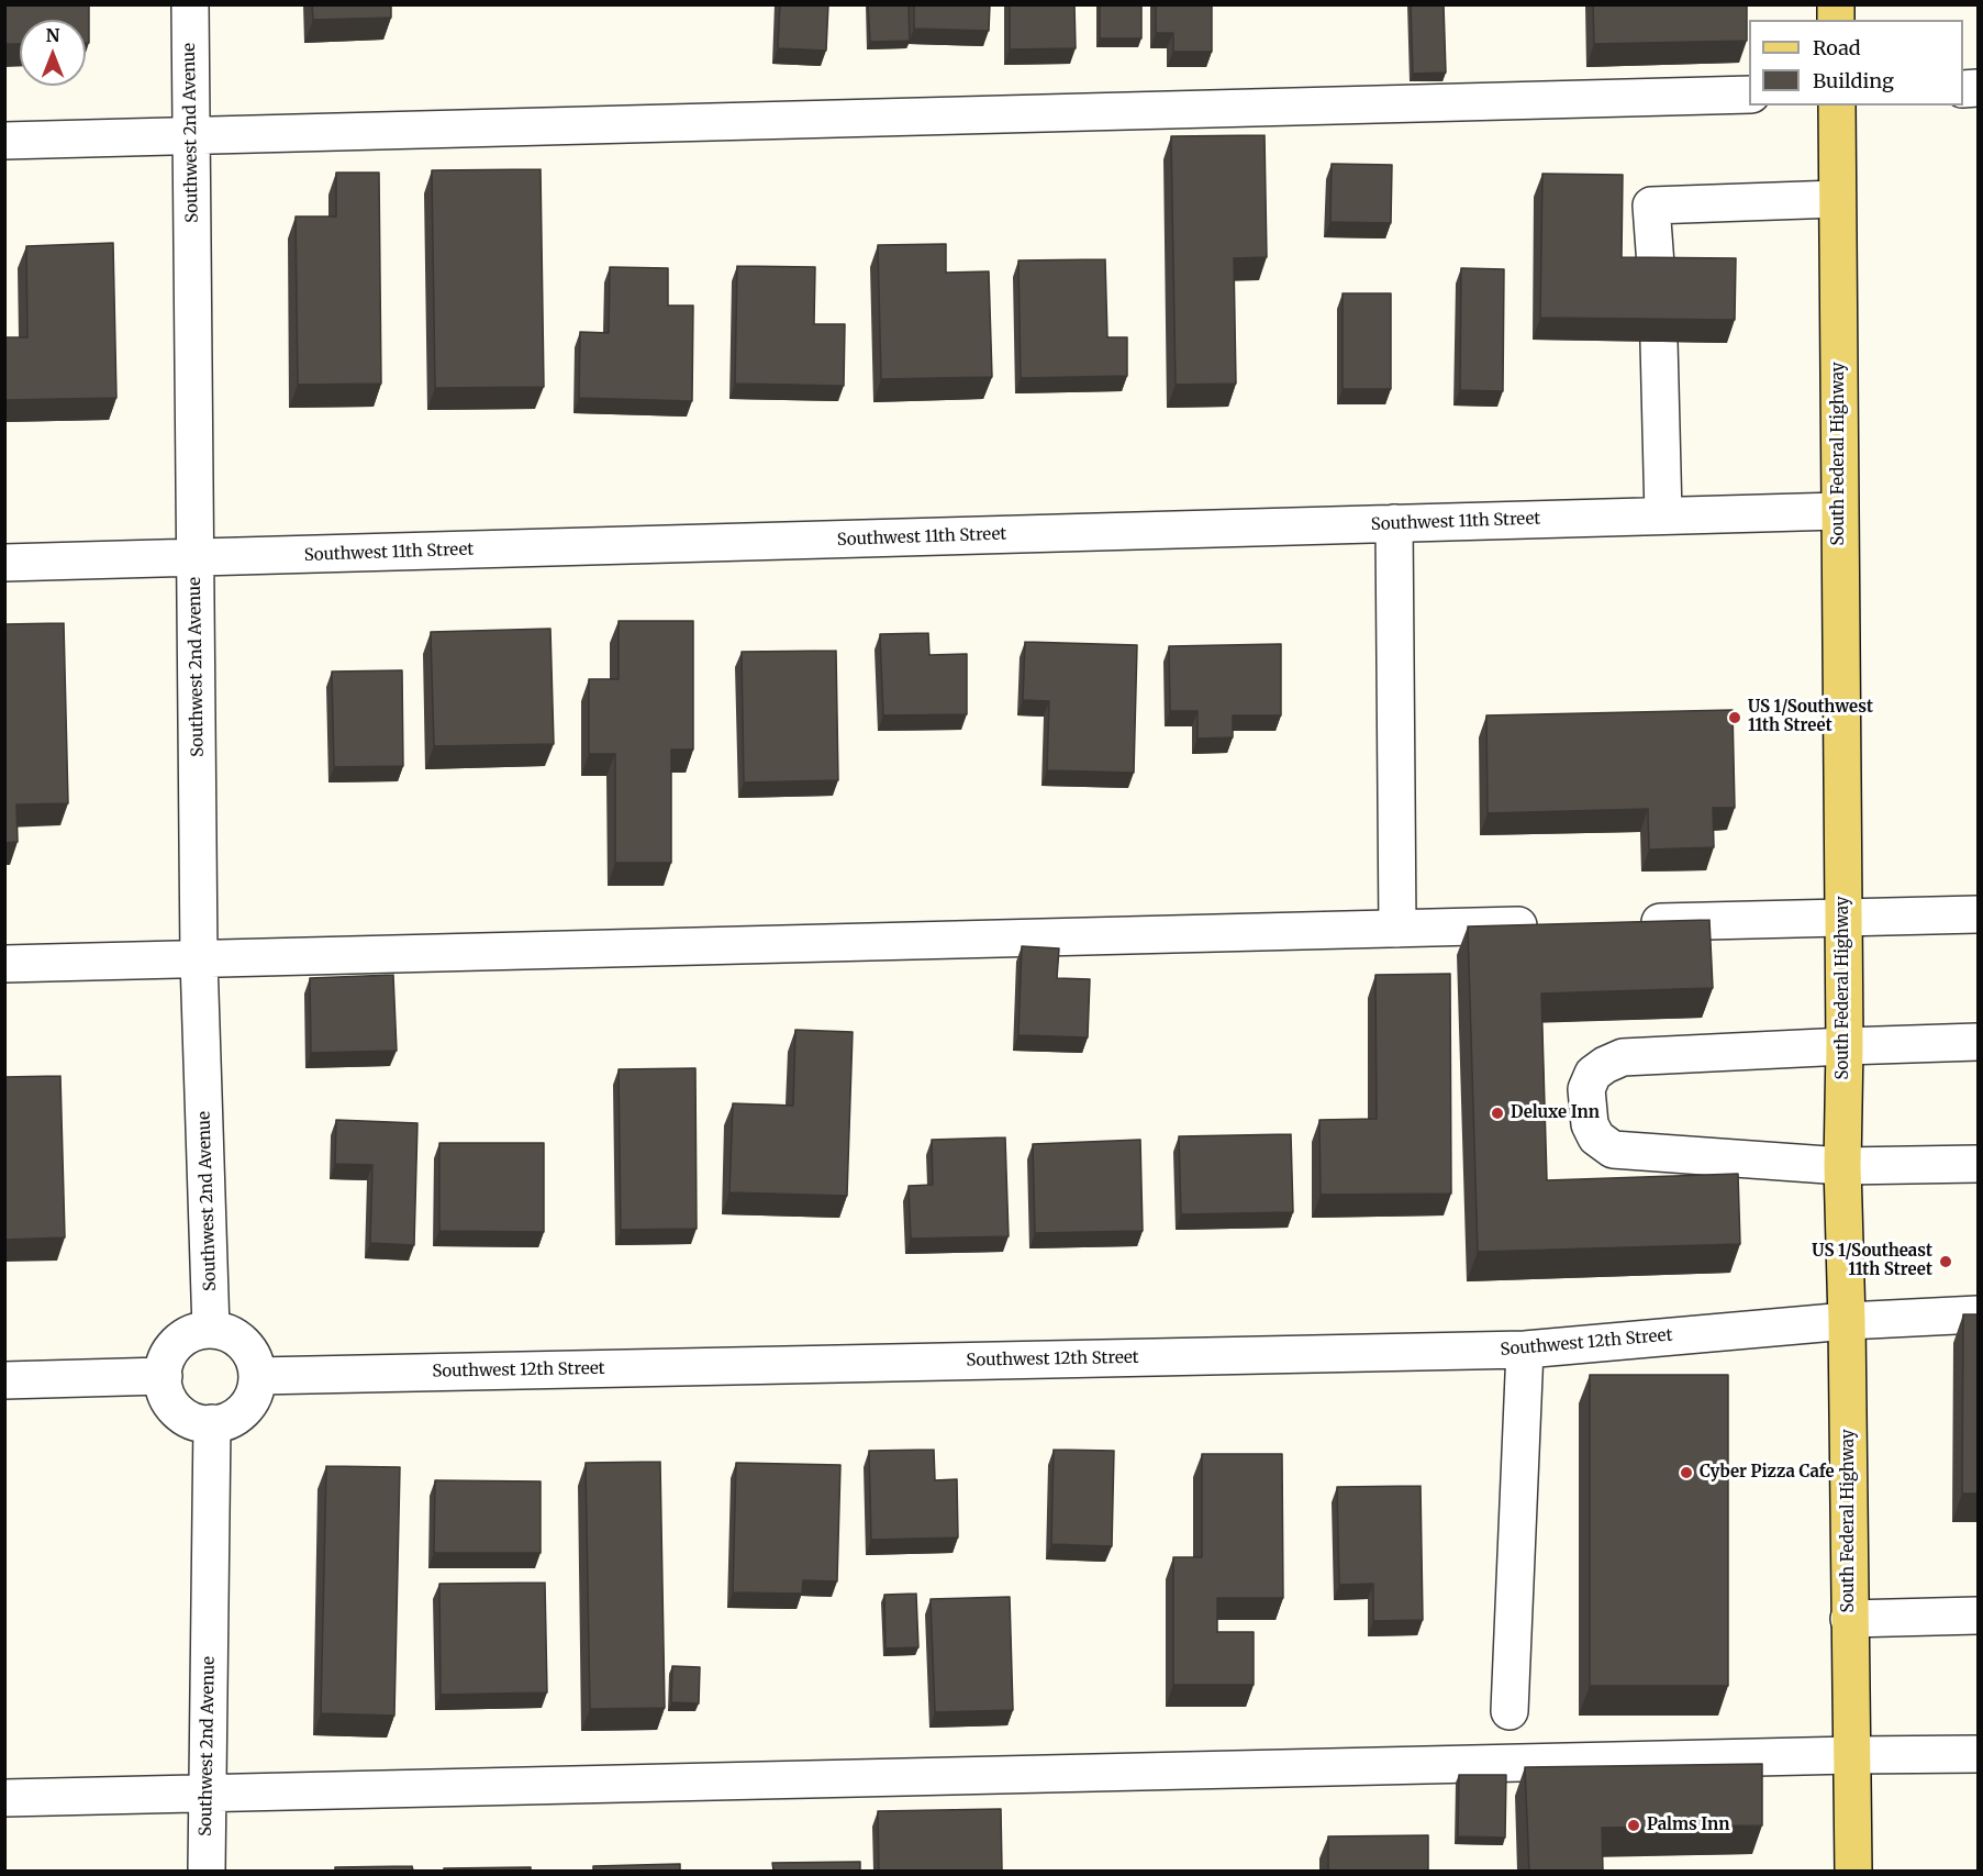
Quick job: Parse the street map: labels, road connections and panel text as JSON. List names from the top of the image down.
{
  "streets": {
    "main road": ["South Federal Highway"],
    "street": ["Southwest 2nd Avenue", "Southwest 11th Street", "Southwest 12th Street"]
  },
  "crossings": [
    ["Southwest 2nd Avenue", "Southwest 11th Street"],
    ["Southwest 2nd Avenue", "Southwest 12th Street"],
    ["South Federal Highway", "Southwest 11th Street"],
    ["South Federal Highway", "Southwest 12th Street"]
  ],
  "places": [
    "US 1/Southwest 11th Street",
    "Deluxe Inn",
    "US 1/Southeast 11th Street",
    "Cyber Pizza Cafe",
    "Palms Inn"
  ],
  "legend": ["Road", "Building"],
  "north": "top"
}
